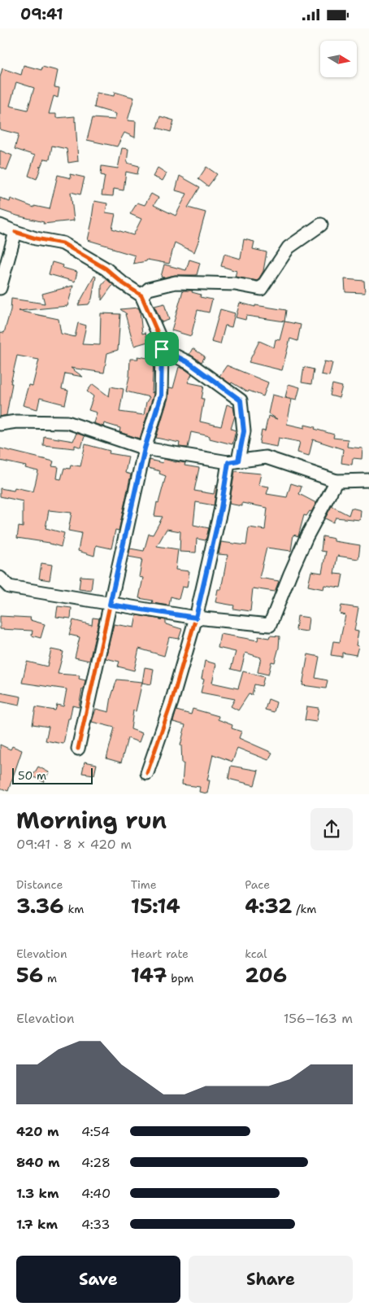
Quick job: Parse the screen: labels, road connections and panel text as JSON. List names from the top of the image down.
{
  "scale_bar": "50 m",
  "north": "right",
  "page": {
    "status": "09:41",
    "scale": "50 m",
    "heading": ["Morning run", "09:41 · 8 × 420 m"],
    "stats": [
      ["Distance", "3.36 km"],
      ["Time", "15:14"],
      ["Pace", "4:32 /km"],
      ["Elevation", "56 m"],
      ["Heart rate", "147 bpm"],
      ["kcal", "206"]
    ],
    "chart": ["Elevation", "156–163 m"],
    "list": [
      {
        "name": "420 m",
        "note": "4:54"
      },
      {
        "name": "840 m",
        "note": "4:28"
      },
      {
        "name": "1.3 km",
        "note": "4:40"
      },
      {
        "name": "1.7 km",
        "note": "4:33"
      }
    ],
    "buttons": ["Save", "Share"]
  }
}
